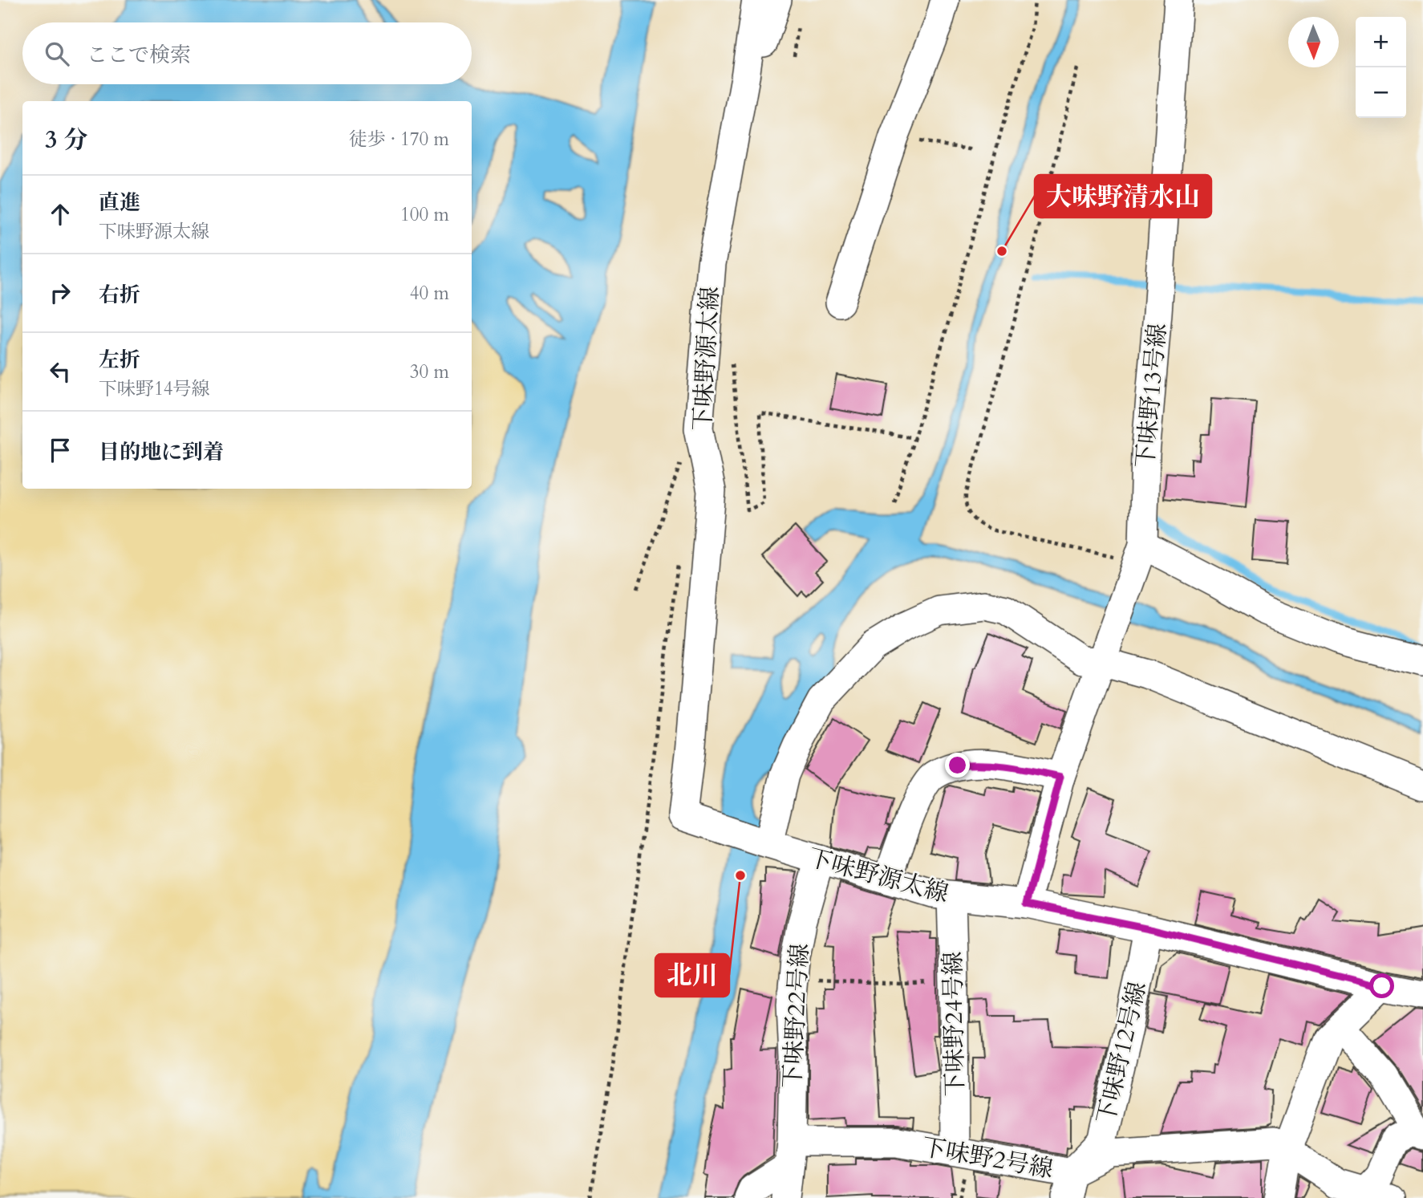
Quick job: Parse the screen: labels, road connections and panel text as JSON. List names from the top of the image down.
{
  "streets": {
    "street": [
      "下味野源太線",
      "下味野13号線",
      "下味野22号線",
      "下味野24号線",
      "下味野12号線",
      "下味野2号線"
    ]
  },
  "crossings": [
    ["下味野源太線", "下味野13号線"],
    ["下味野源太線", "下味野22号線"],
    ["下味野源太線", "下味野24号線"],
    ["下味野源太線", "下味野12号線"],
    ["下味野22号線", "下味野2号線"],
    ["下味野24号線", "下味野2号線"],
    ["下味野12号線", "下味野2号線"]
  ],
  "places": ["大味野清水山", "北川"],
  "north": "bottom",
  "page": {
    "map_buttons": ["+", "−"],
    "search": "ここで検索",
    "heading": ["3 分", "徒歩 · 170 m"],
    "list": [
      ["直進", "下味野源太線", "100 m"],
      ["右折", "40 m"],
      ["左折", "下味野14号線", "30 m"],
      "目的地に到着"
    ]
  }
}
